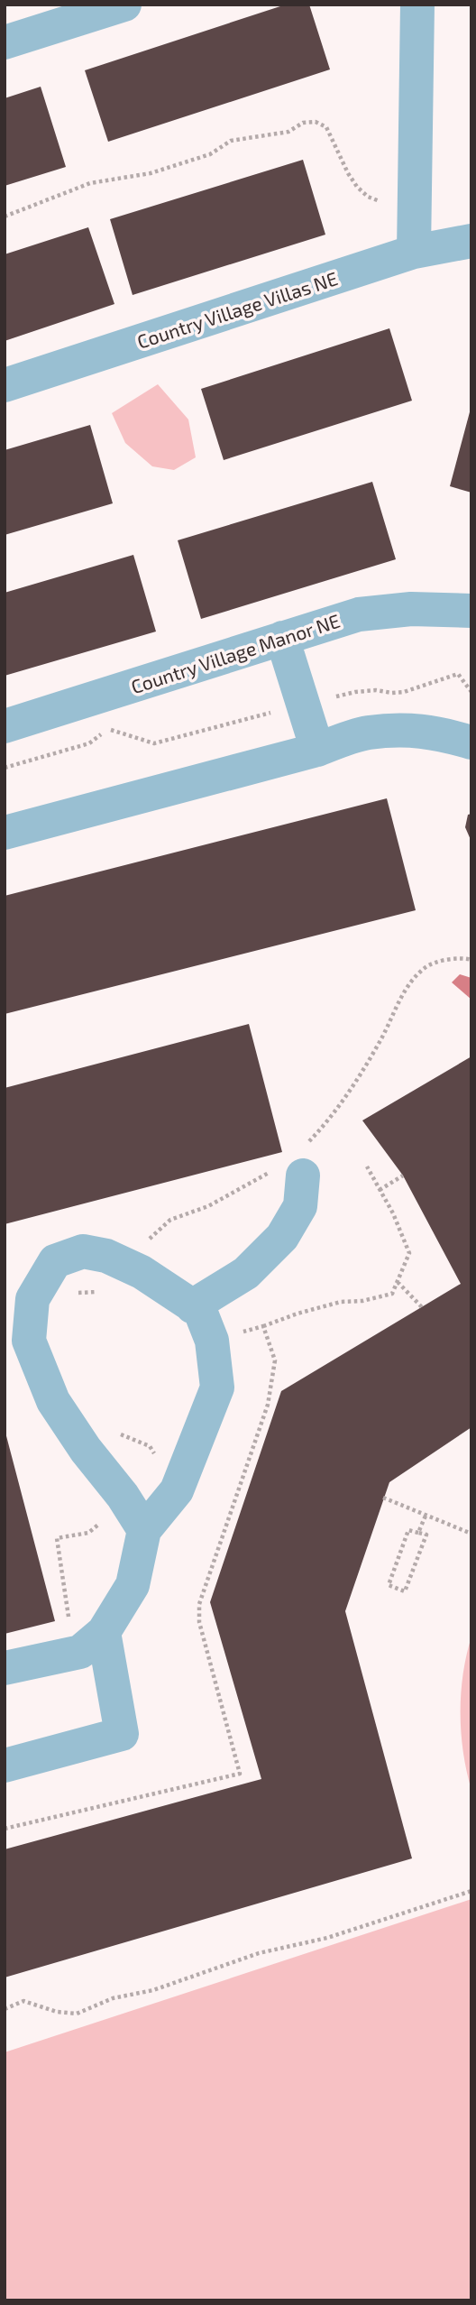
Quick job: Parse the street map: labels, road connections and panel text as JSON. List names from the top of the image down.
{
  "streets": {
    "street": ["Country Village Villas NE", "Country Village Manor NE"]
  }
}
